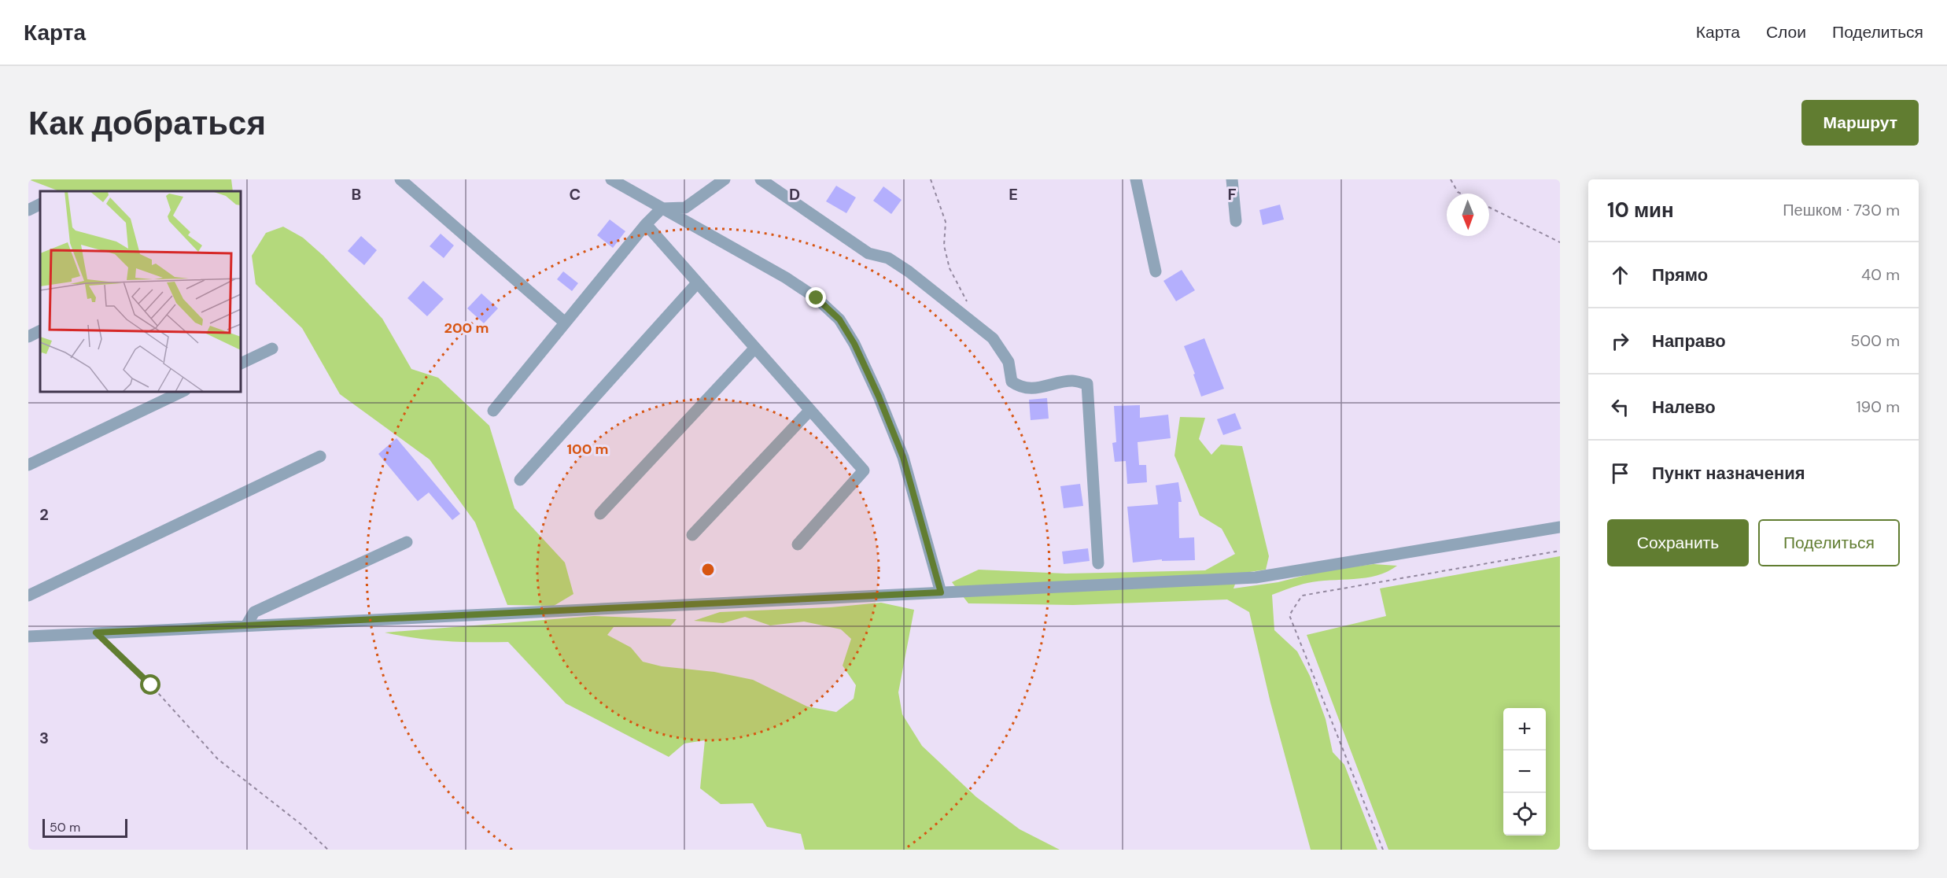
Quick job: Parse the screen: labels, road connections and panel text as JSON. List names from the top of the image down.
{
  "scale_bar": "50 m",
  "north": "bottom",
  "page": {
    "header": "Карта",
    "nav": ["Карта", "Слои", "Поделиться"],
    "buttons": [
      "Маршрут",
      ["Сохранить", "Поделиться"]
    ],
    "title": "Как добраться",
    "heading": ["10 мин", "Пешком · 730 m"],
    "list": [
      ["Прямо", "40 m"],
      ["Направо", "500 m"],
      ["Налево", "190 m"],
      "Пункт назначения"
    ],
    "map_buttons": ["+", "−"],
    "scale": "50 m"
  },
  "grid": {
    "columns": [
      "B",
      "C",
      "D",
      "E",
      "F"
    ],
    "rows": ["2", "3"]
  },
  "rings": ["200 m", "100 m"]
}
